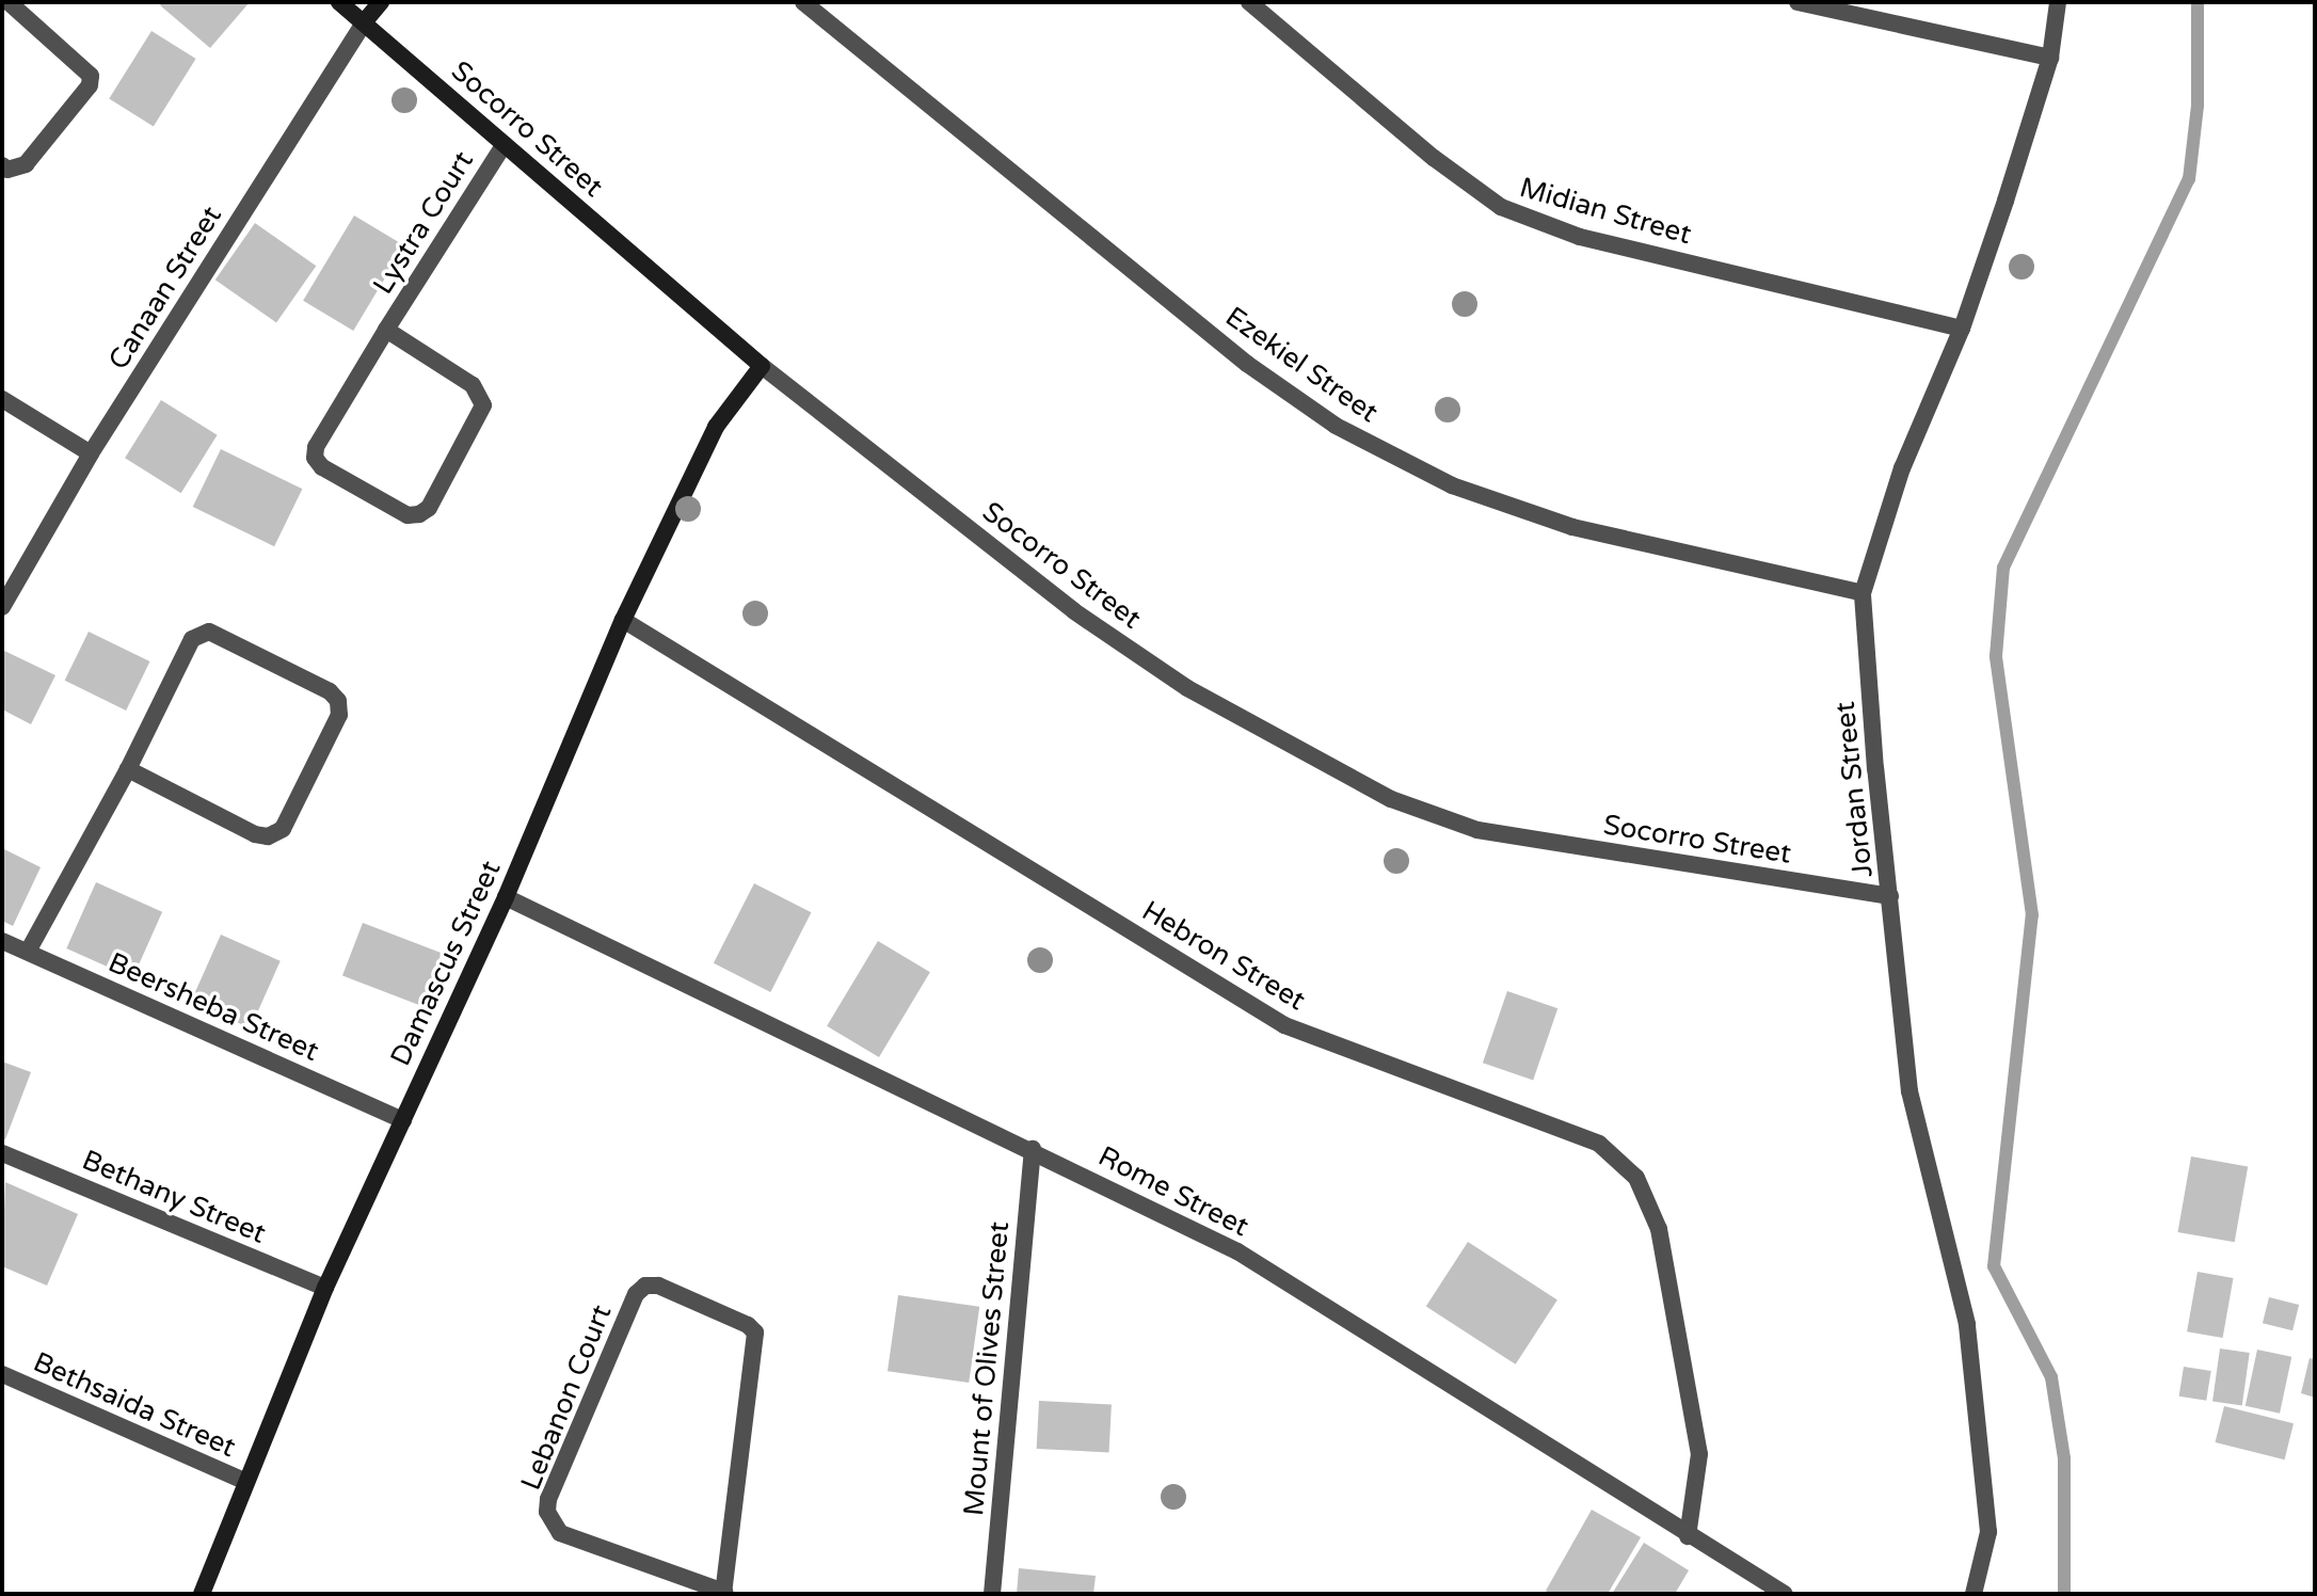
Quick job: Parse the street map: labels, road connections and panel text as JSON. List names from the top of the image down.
{
  "streets": {
    "street": [
      "Socorro Street",
      "Midian Street",
      "Lystra Court",
      "Canaan Street",
      "Ezekiel Street",
      "Jordan Street",
      "Hebron Street",
      "Damascus Street",
      "Beersheba Street",
      "Rome Street",
      "Bethany Street",
      "Mount of Olives Street",
      "Lebanon Court",
      "Bethsaida Street"
    ]
  },
  "crossings": [
    ["Socorro Street", "Lystra Court"],
    ["Socorro Street", "Canaan Street"],
    ["Socorro Street", "Jordan Street"],
    ["Socorro Street", "Damascus Street"],
    ["Midian Street", "Jordan Street"],
    ["Ezekiel Street", "Jordan Street"],
    ["Hebron Street", "Damascus Street"],
    ["Hebron Street", "Rome Street"],
    ["Damascus Street", "Beersheba Street"],
    ["Damascus Street", "Rome Street"],
    ["Damascus Street", "Bethany Street"],
    ["Damascus Street", "Bethsaida Street"],
    ["Rome Street", "Mount of Olives Street"]
  ]
}
